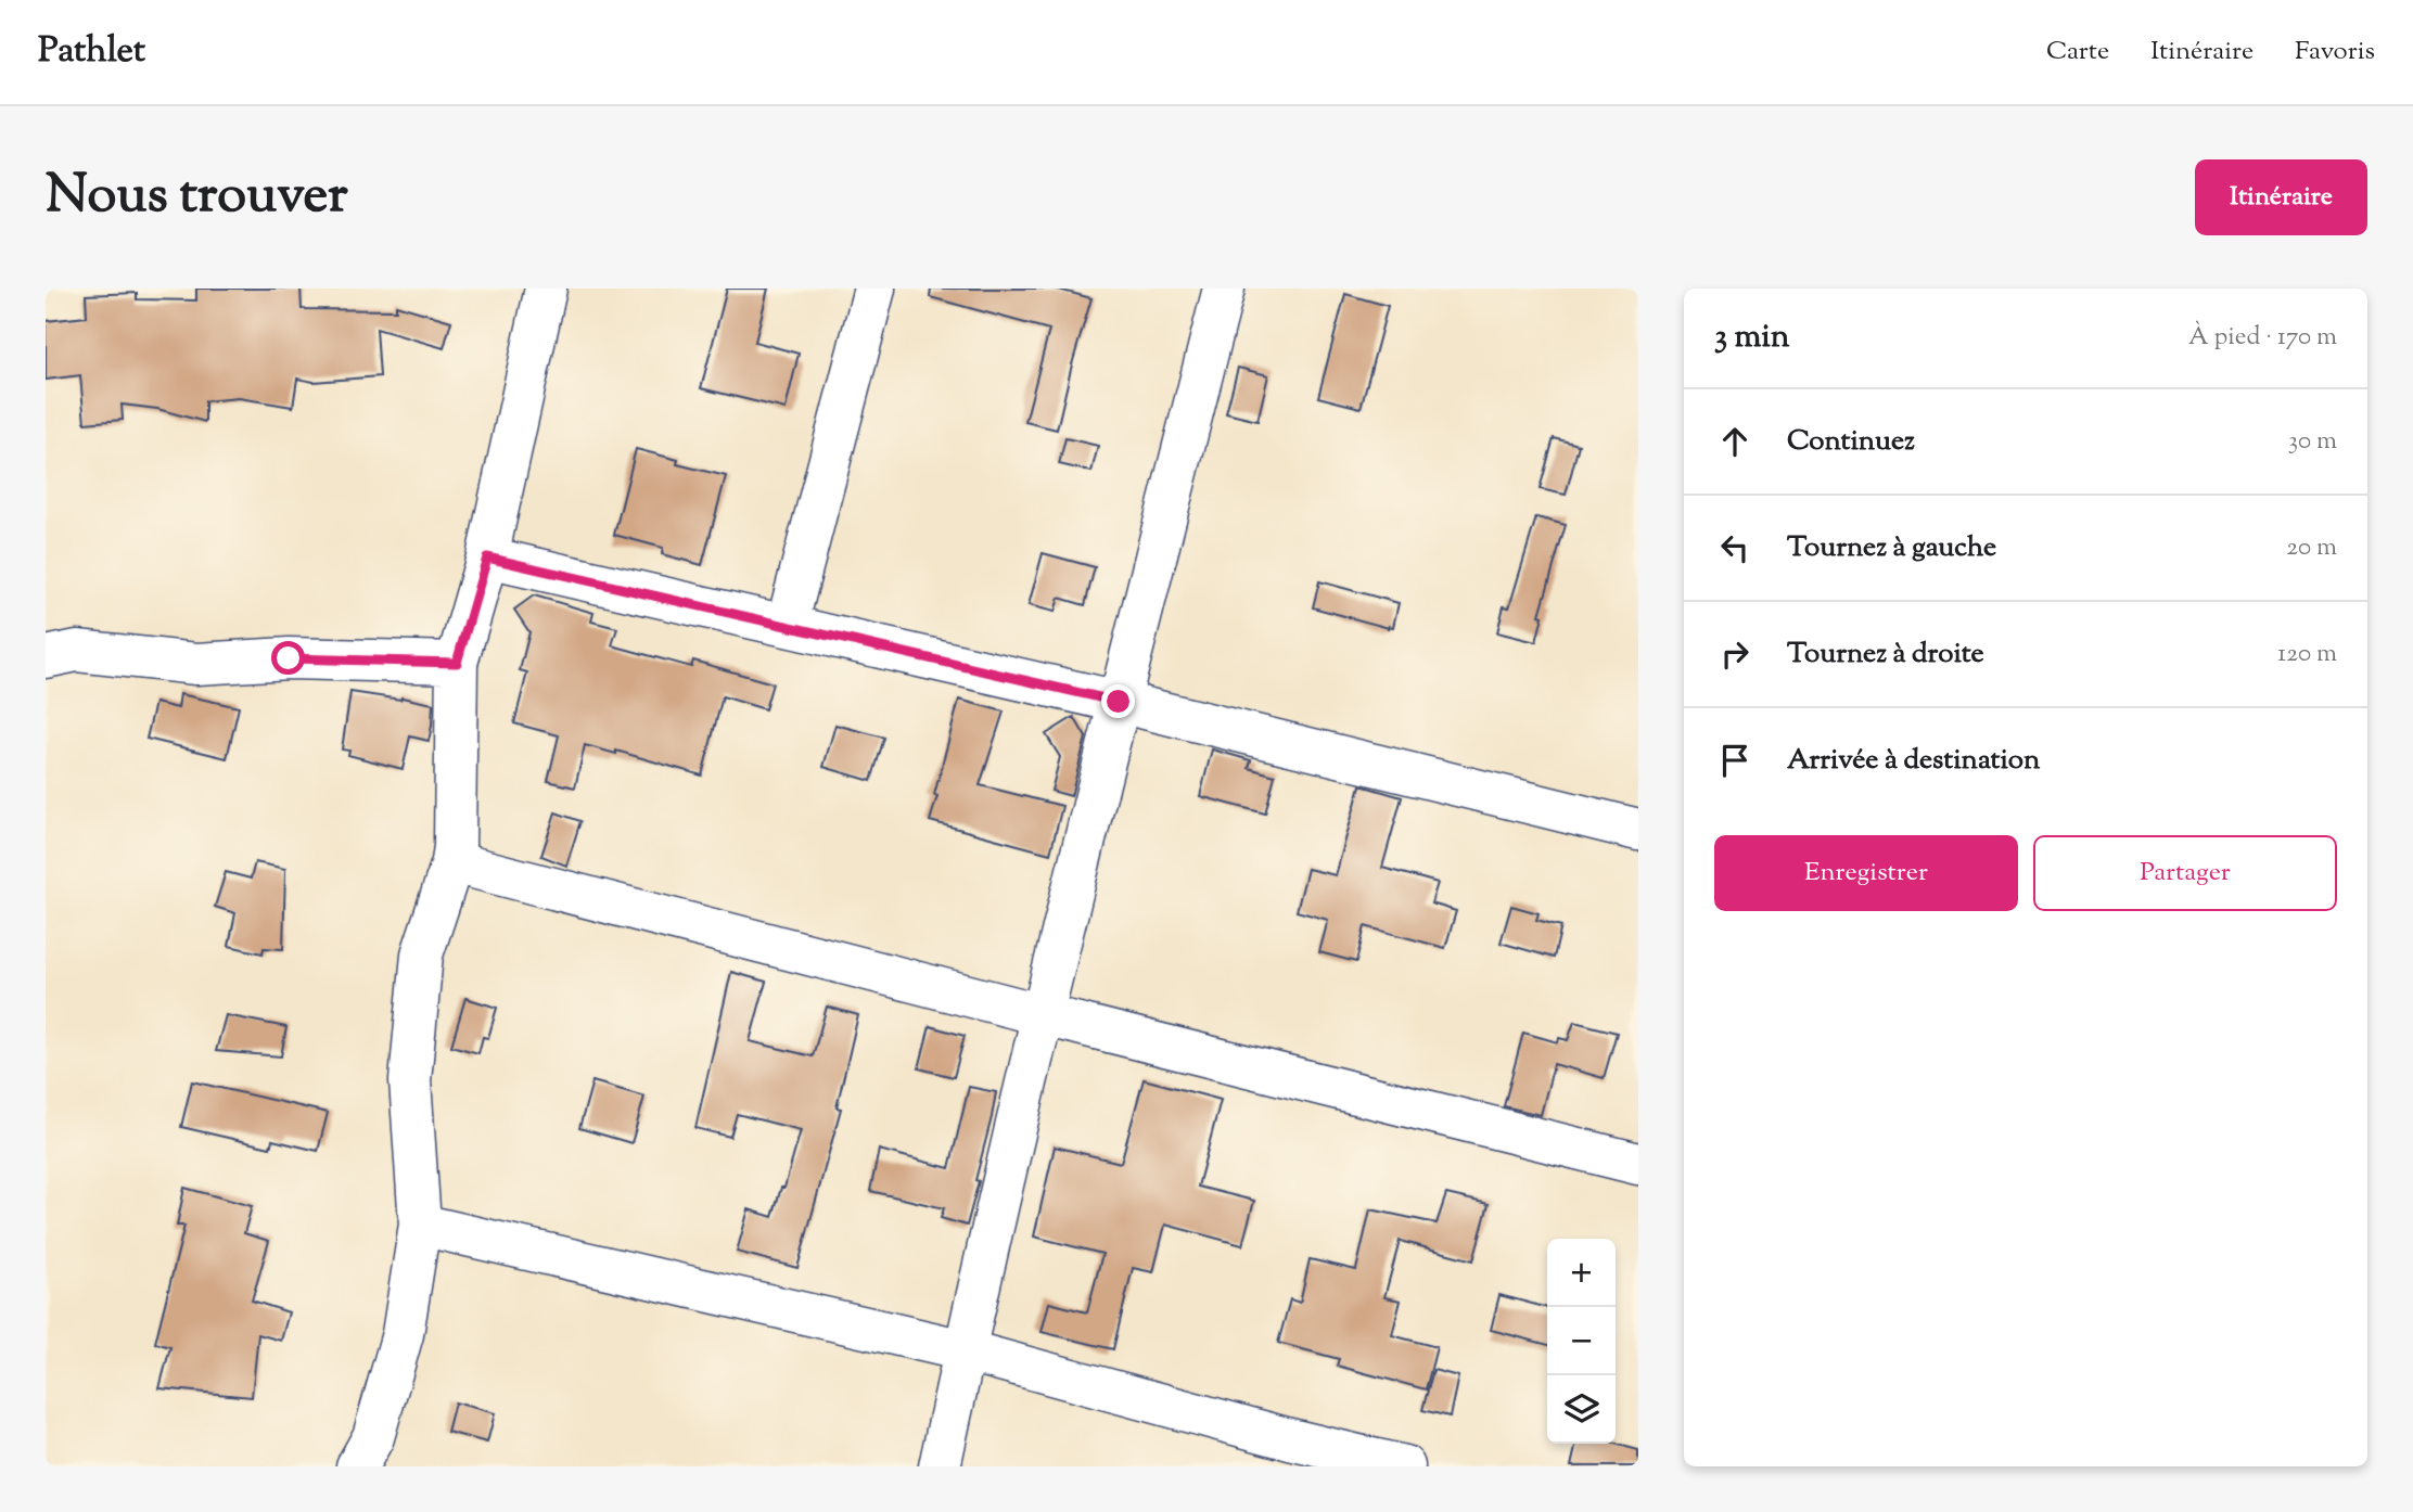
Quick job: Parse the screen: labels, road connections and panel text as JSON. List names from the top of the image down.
{
  "page": {
    "header": "Pathlet",
    "nav": ["Carte", "Itinéraire", "Favoris"],
    "title": "Nous trouver",
    "buttons": [
      "Itinéraire",
      ["Enregistrer", "Partager"]
    ],
    "heading": ["3 min", "À pied · 170 m"],
    "list": [
      ["Continuez", "30 m"],
      ["Tournez à gauche", "20 m"],
      ["Tournez à droite", "120 m"],
      "Arrivée à destination"
    ],
    "map_buttons": ["+", "−"]
  }
}
